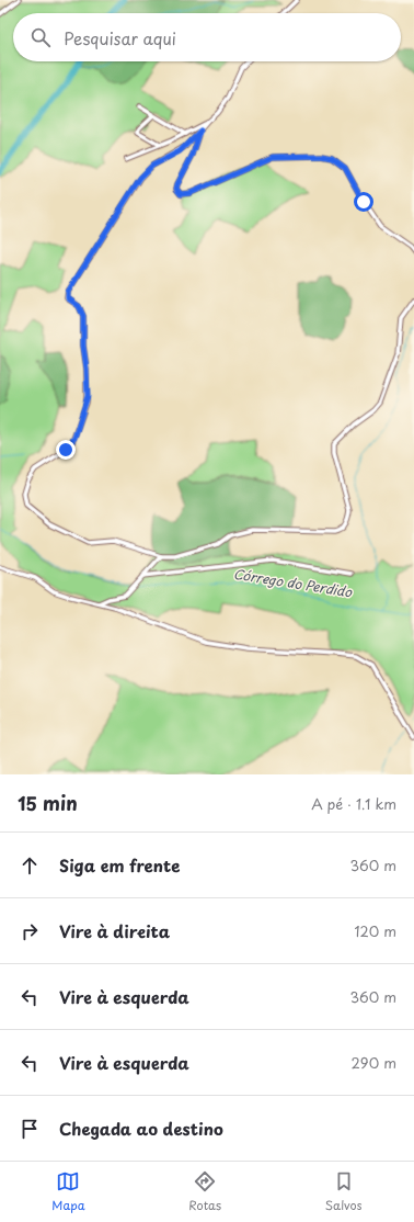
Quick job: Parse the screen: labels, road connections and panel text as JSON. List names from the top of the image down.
{
  "water": ["Córrego do Perdido"],
  "page": {
    "search": "Pesquisar aqui",
    "heading": ["15 min", "A pé · 1.1 km"],
    "list": [
      ["Siga em frente", "360 m"],
      ["Vire à direita", "120 m"],
      ["Vire à esquerda", "360 m"],
      ["Vire à esquerda", "290 m"],
      "Chegada ao destino"
    ],
    "nav": ["Mapa", "Rotas", "Salvos"]
  }
}
